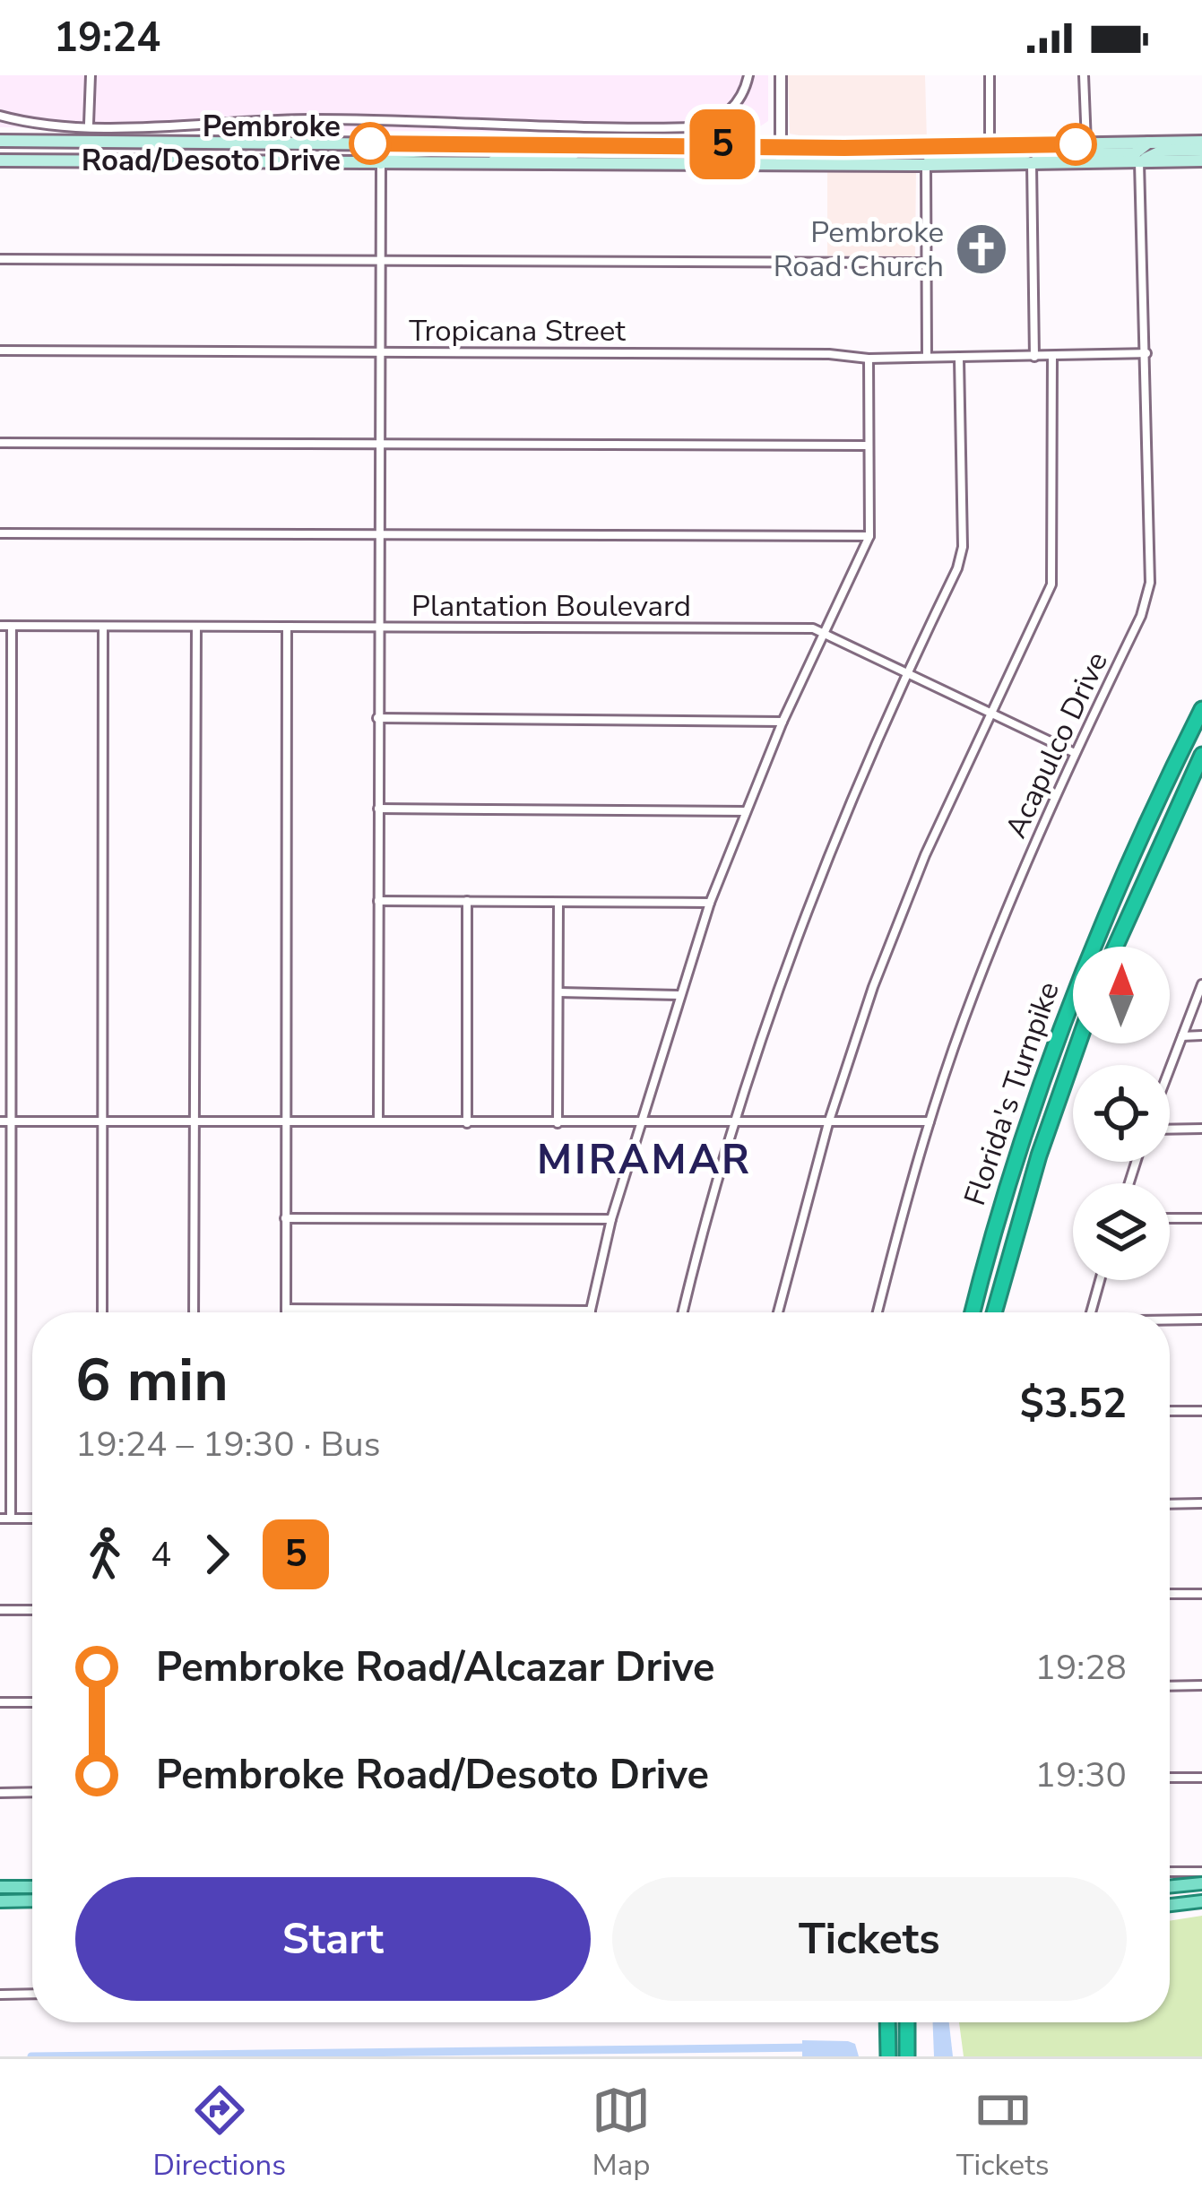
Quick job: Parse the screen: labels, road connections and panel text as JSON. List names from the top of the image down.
{
  "streets": {
    "highway": ["Florida's Turnpike"],
    "street": ["Tropicana Street", "Plantation Boulevard", "Acapulco Drive"]
  },
  "crossings": [
    ["Tropicana Street", "Acapulco Drive"],
    ["Plantation Boulevard", "Acapulco Drive"]
  ],
  "districts": ["MIRAMAR"],
  "places": {
    "other": ["Pembroke Road/Desoto Drive"],
    "church": ["Pembroke Road Church"]
  },
  "lines": ["bus line 5"],
  "north": "top",
  "page": {
    "status": "19:24",
    "on_map": "5",
    "heading": ["6 min", "19:24 – 19:30 · Bus", "$3.52"],
    "legs": ["4", "5"],
    "list": [
      {
        "name": "Pembroke Road/Alcazar Drive",
        "value": "19:28"
      },
      {
        "name": "Pembroke Road/Desoto Drive",
        "value": "19:30"
      }
    ],
    "buttons": ["Start", "Tickets"],
    "tabs": ["Directions", "Map", "Tickets"]
  }
}
